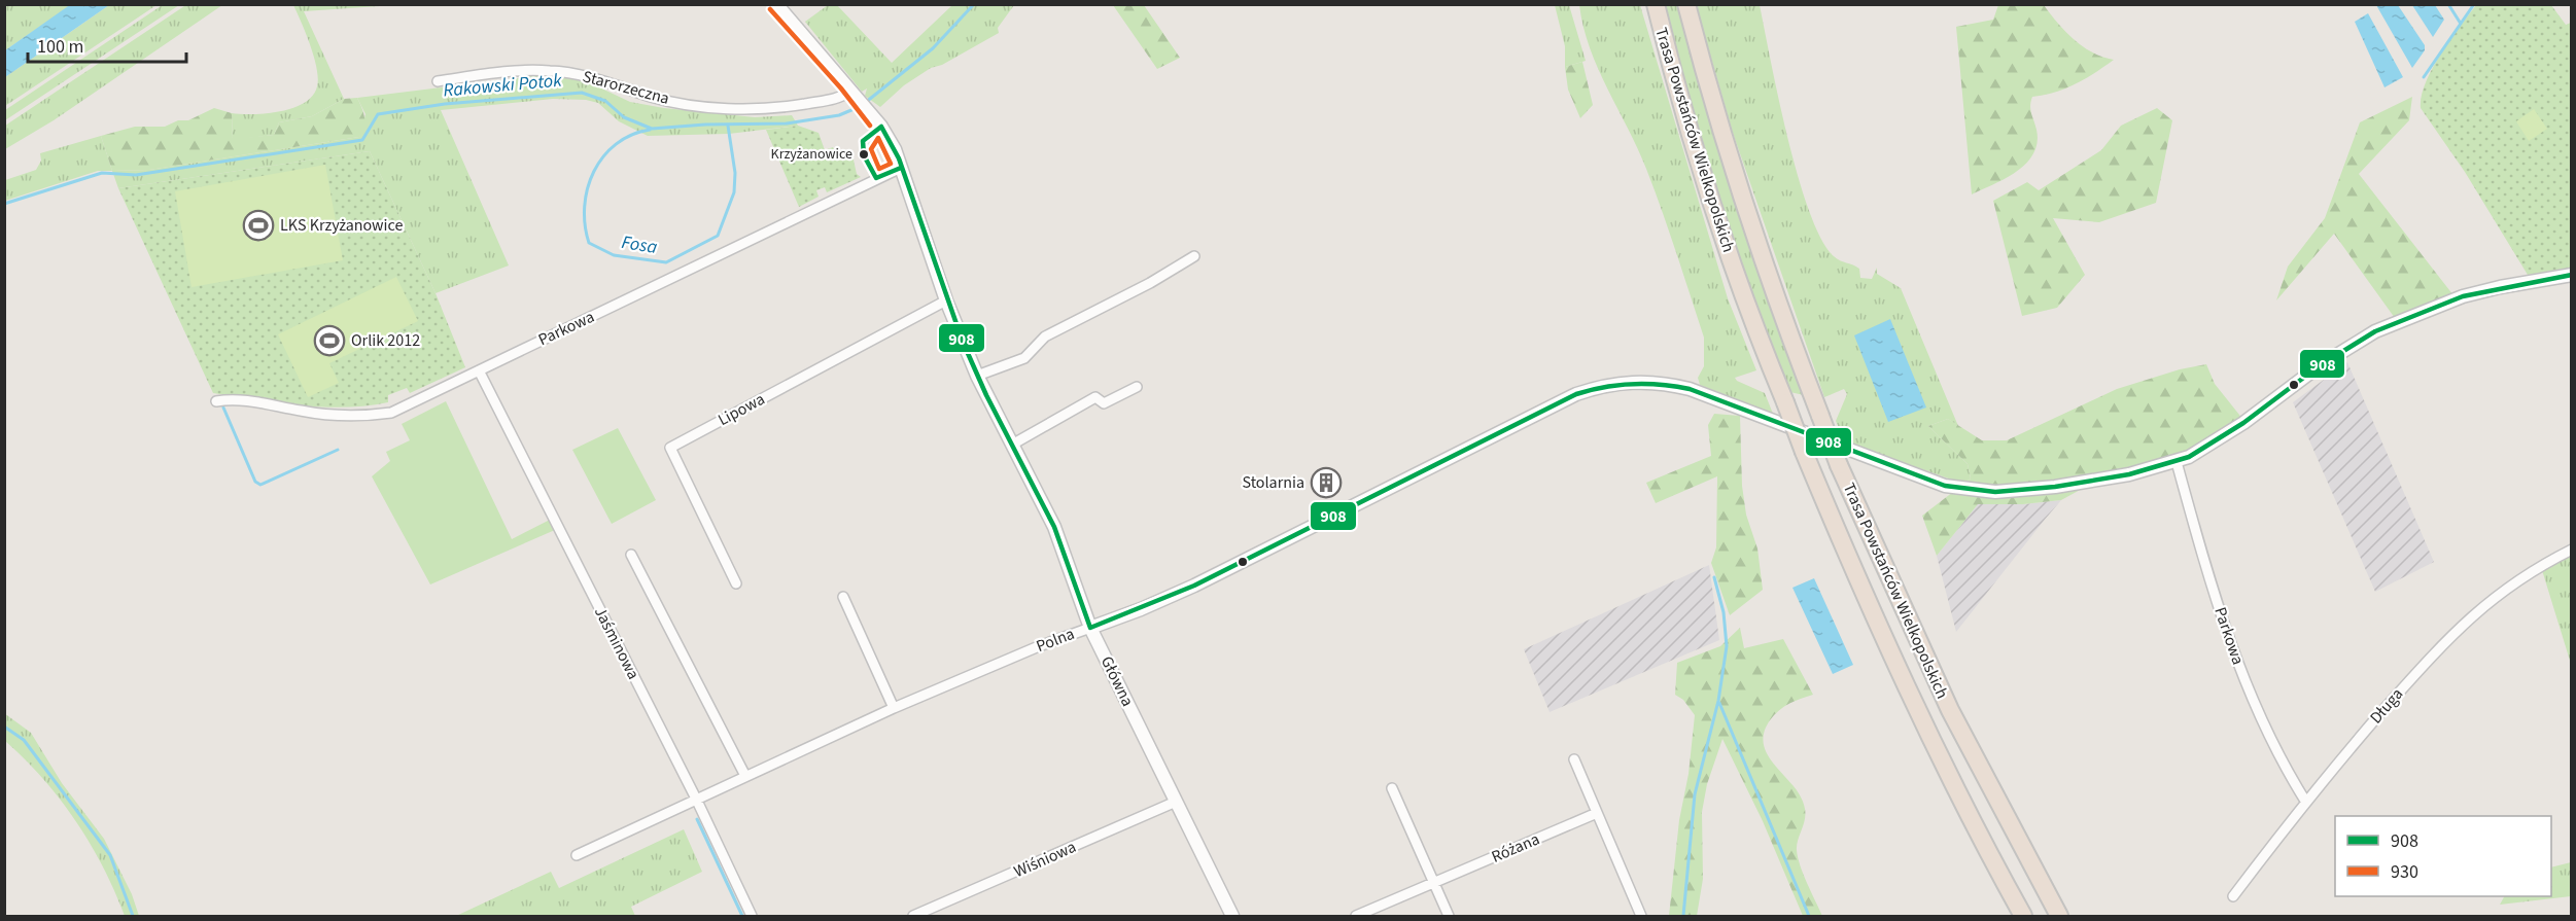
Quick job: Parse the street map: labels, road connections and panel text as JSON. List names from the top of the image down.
{
  "streets": {
    "highway": ["Trasa Powstańców Wielkopolskich"],
    "street": [
      "Starorzeczna",
      "Parkowa",
      "Lipowa",
      "Polna",
      "Jaśminowa",
      "Główna",
      "Długa",
      "Różana",
      "Wiśniowa"
    ]
  },
  "crossings": [
    ["Starorzeczna", "Główna"],
    ["Parkowa", "Polna"],
    ["Parkowa", "Jaśminowa"],
    ["Parkowa", "Główna"],
    ["Parkowa", "Długa"],
    ["Lipowa", "Główna"],
    ["Polna", "Jaśminowa"],
    ["Polna", "Główna"],
    ["Główna", "Wiśniowa"]
  ],
  "water": ["Rakowski Potok", "Fosa"],
  "places": {
    "other": ["Krzyżanowice"],
    "sports": ["LKS Krzyżanowice", "Orlik 2012"],
    "building": ["Stolarnia"]
  },
  "lines": ["transit line 930", "transit line 908"],
  "legend": ["908", "930"],
  "scale_bar": "100 m"
}
